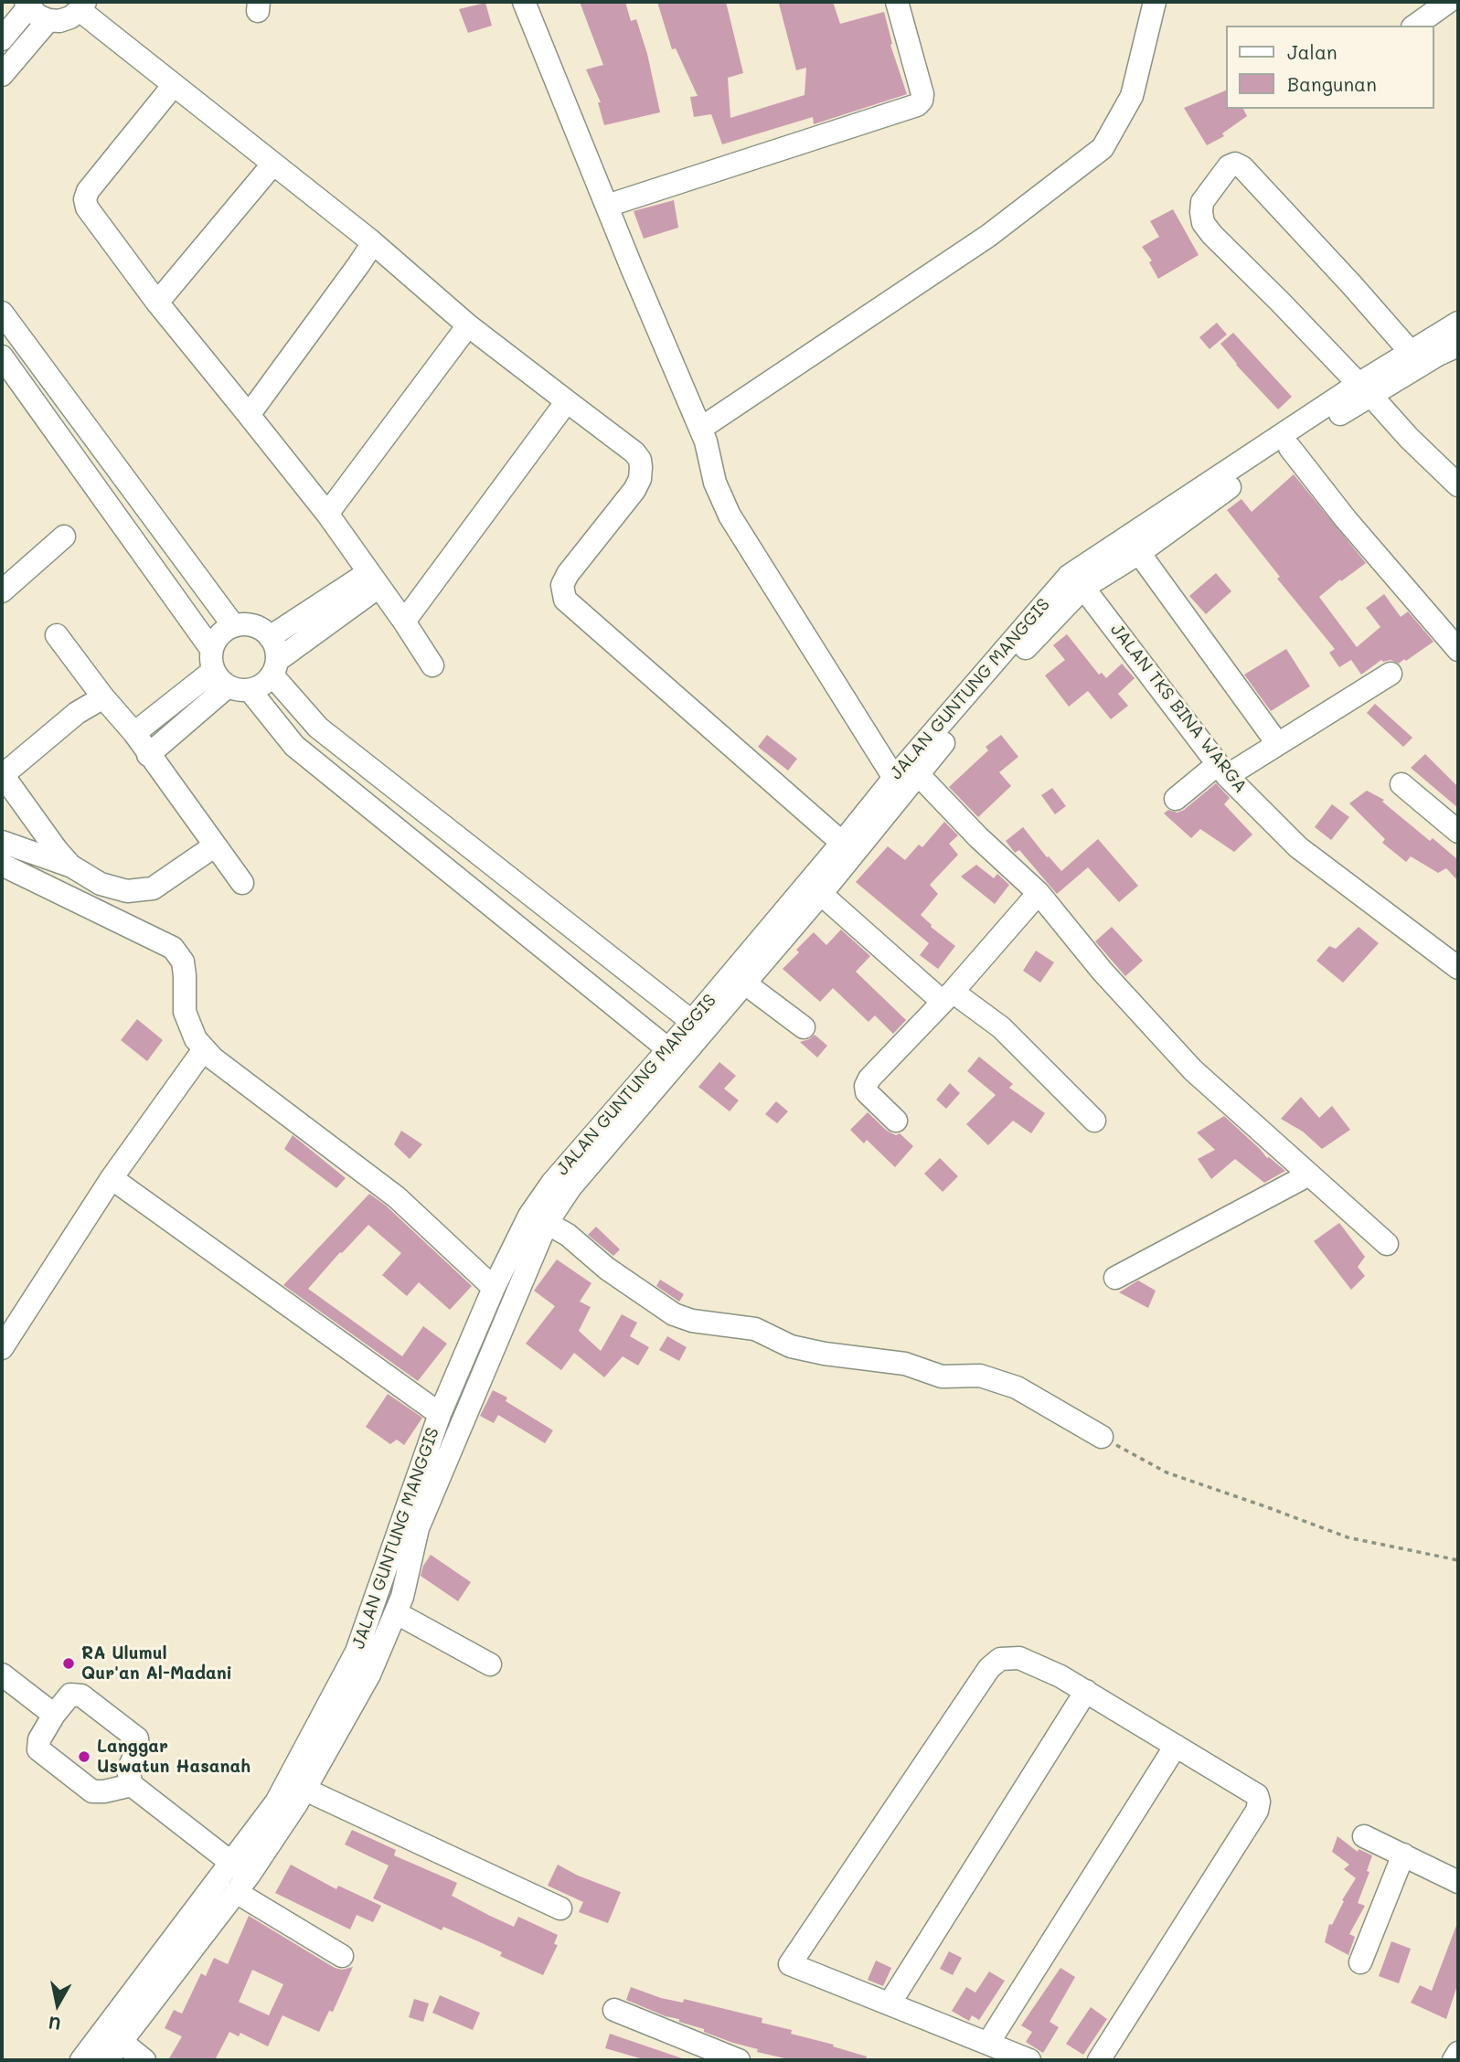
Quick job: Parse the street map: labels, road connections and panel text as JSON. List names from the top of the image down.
{
  "streets": {
    "street": ["JALAN GUNTUNG MANGGIS", "JALAN TKS BINA WARGA"]
  },
  "crossings": [
    ["JALAN GUNTUNG MANGGIS", "JALAN TKS BINA WARGA"]
  ],
  "places": ["RA Ulumul Qur'an Al-Madani", "Langgar Uswatun Hasanah"],
  "legend": ["Jalan", "Bangunan"],
  "north": "bottom"
}
